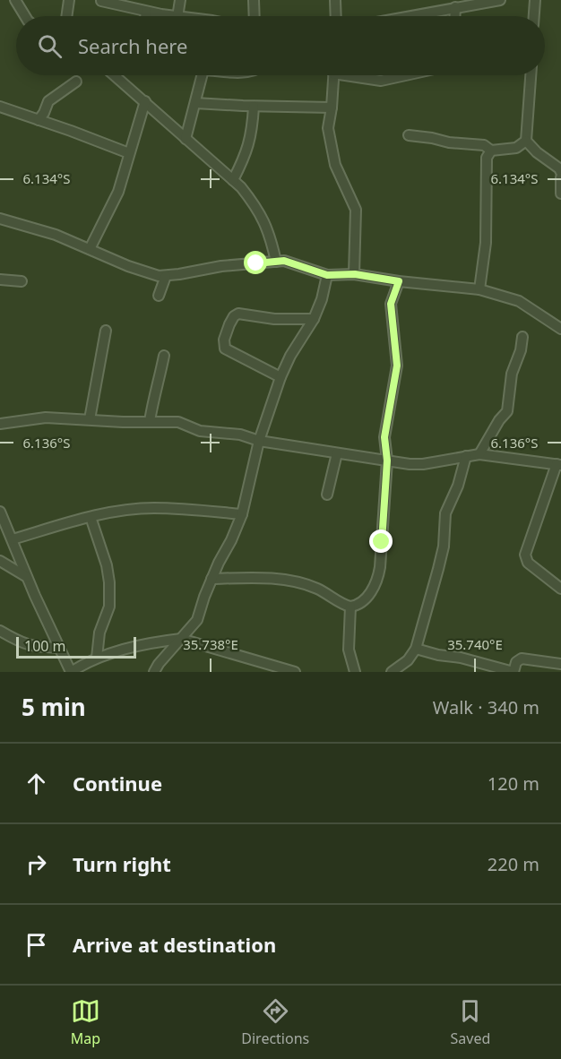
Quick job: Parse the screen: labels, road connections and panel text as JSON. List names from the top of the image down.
{
  "scale_bar": "100 m",
  "page": {
    "search": "Search here",
    "scale": "100 m",
    "heading": ["5 min", "Walk · 340 m"],
    "list": [
      ["Continue", "120 m"],
      ["Turn right", "220 m"],
      "Arrive at destination"
    ],
    "nav": ["Map", "Directions", "Saved"]
  },
  "coordinates": [
    "6.134°S",
    "6.136°S",
    "35.738°E",
    "35.740°E"
  ]
}
